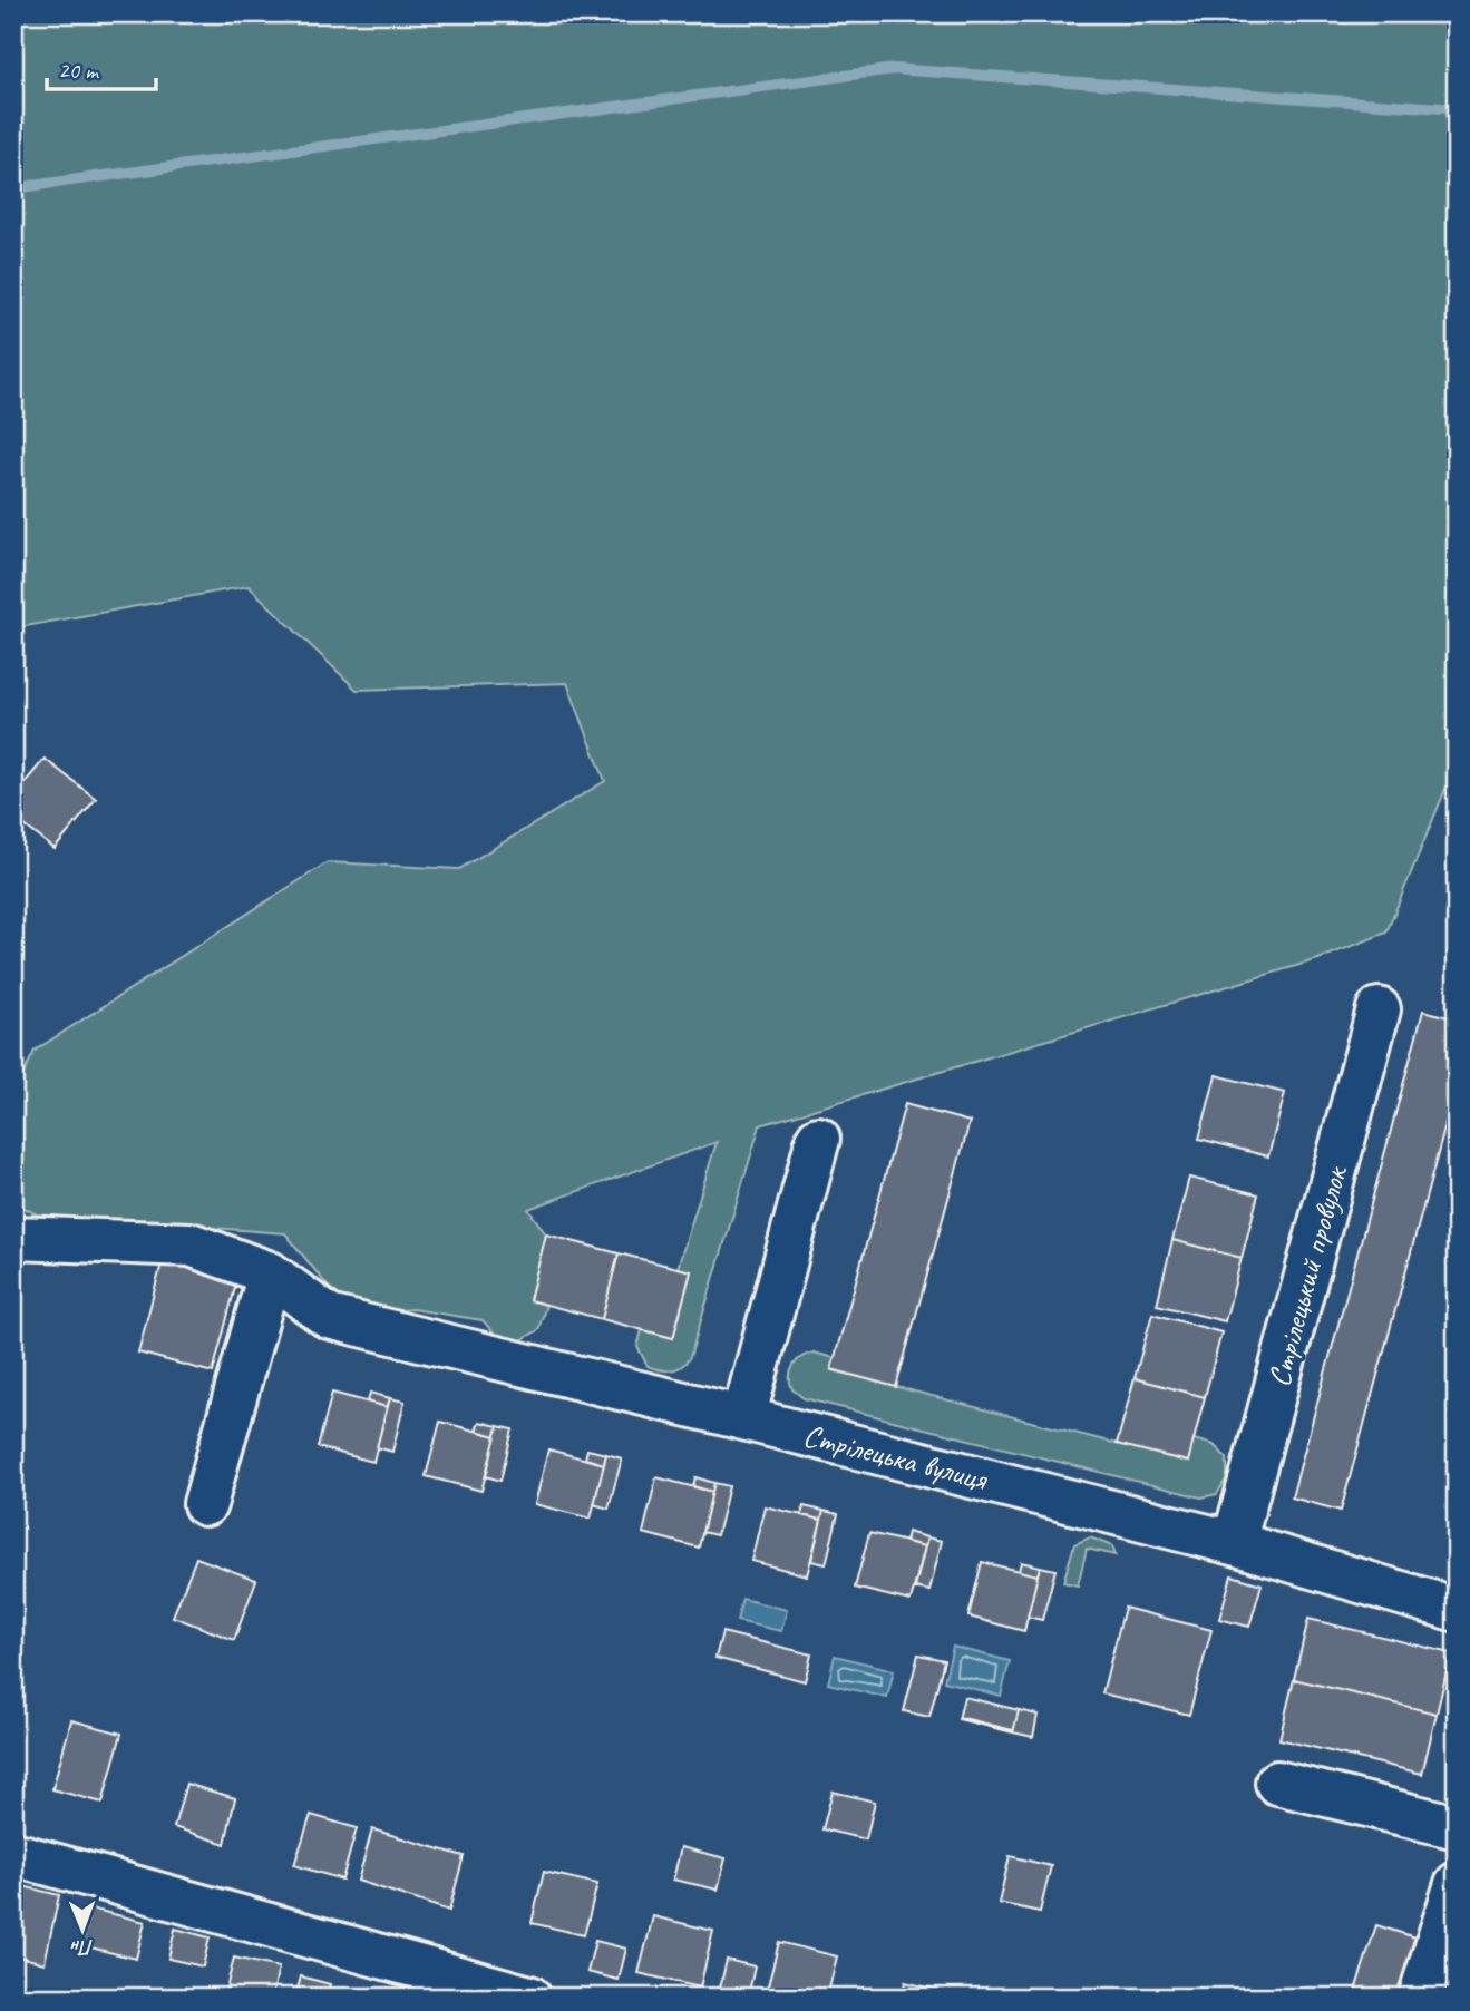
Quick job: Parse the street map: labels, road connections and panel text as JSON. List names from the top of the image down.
{
  "streets": {
    "street": ["Стрілецький провулок", "Стрілецька вулиця"]
  },
  "crossings": [
    ["Стрілецький провулок", "Стрілецька вулиця"]
  ],
  "scale_bar": "20 m",
  "north": "bottom"
}
